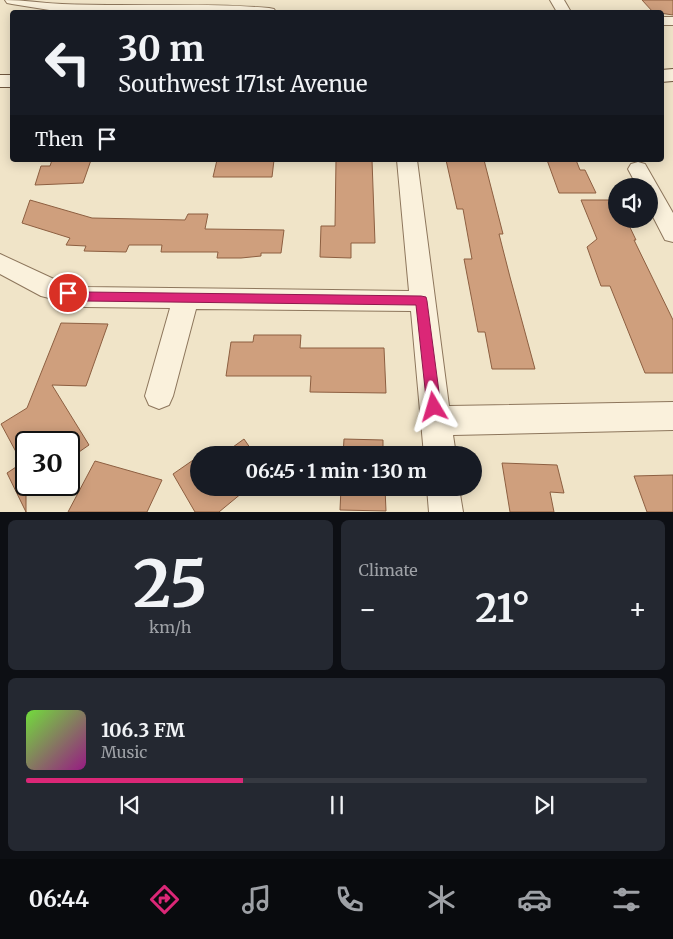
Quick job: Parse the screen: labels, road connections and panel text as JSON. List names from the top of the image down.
{
  "page": {
    "turn": ["30 m", "Southwest 171st Avenue"],
    "then": "Then",
    "limit": "30",
    "trip": "06:45 · 1 min · 130 m",
    "tile": [
      ["25", "km/h"],
      "Climate"
    ],
    "heat": ["−", "21°", "+"],
    "song": ["106.3 FM", "Music"],
    "tabs": "06:44"
  }
}
